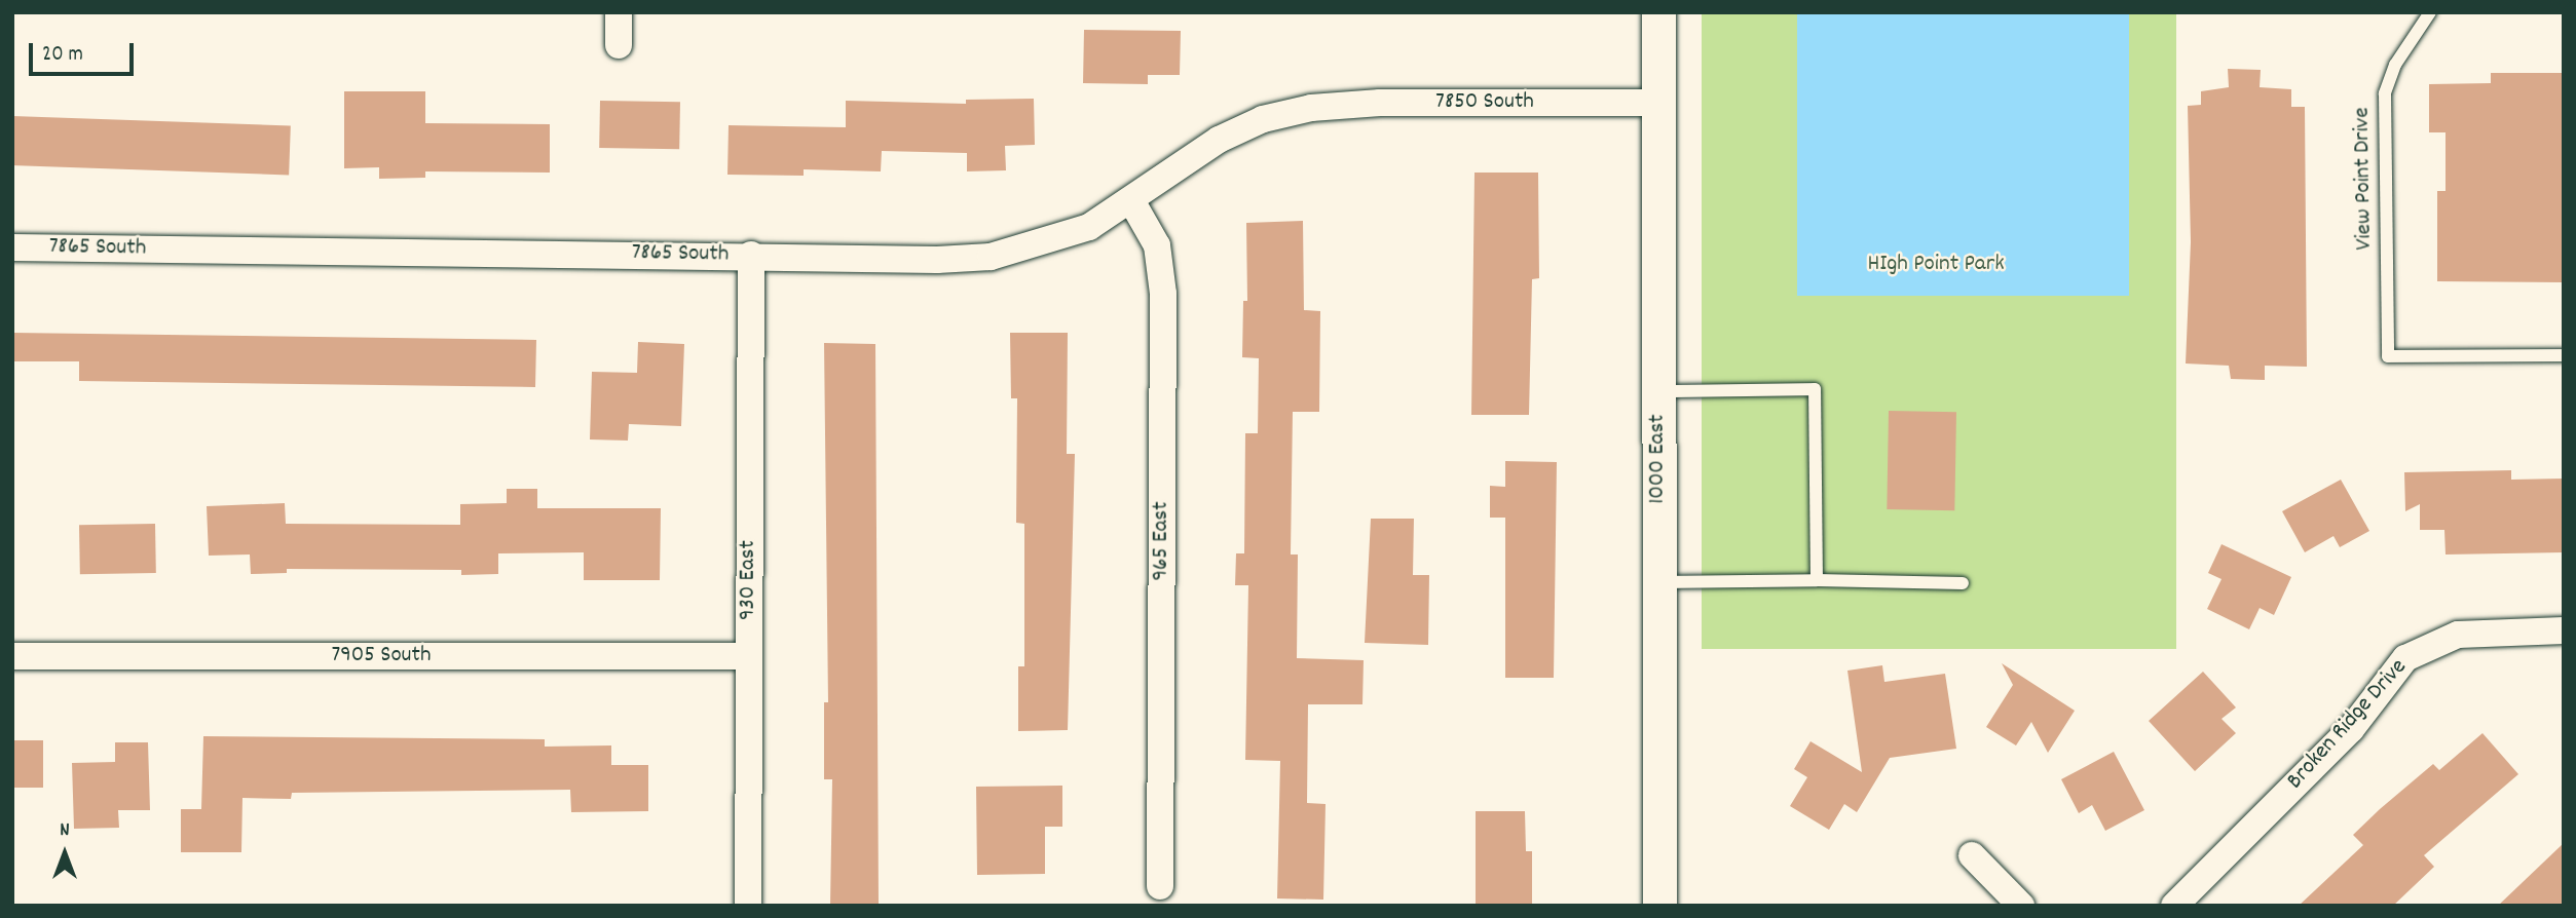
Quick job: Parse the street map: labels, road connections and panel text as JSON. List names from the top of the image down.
{
  "streets": {
    "street": [
      "7850 South",
      "7865 South",
      "1000 East",
      "965 East",
      "930 East",
      "7905 South",
      "Broken Ridge Drive"
    ],
    "lane": ["View Point Drive"]
  },
  "crossings": [
    ["7850 South", "7865 South"],
    ["7850 South", "1000 East"],
    ["7865 South", "965 East"],
    ["7865 South", "930 East"],
    ["930 East", "7905 South"]
  ],
  "parks": ["HIgh Point Park"],
  "scale_bar": "20 m",
  "north": "top"
}
